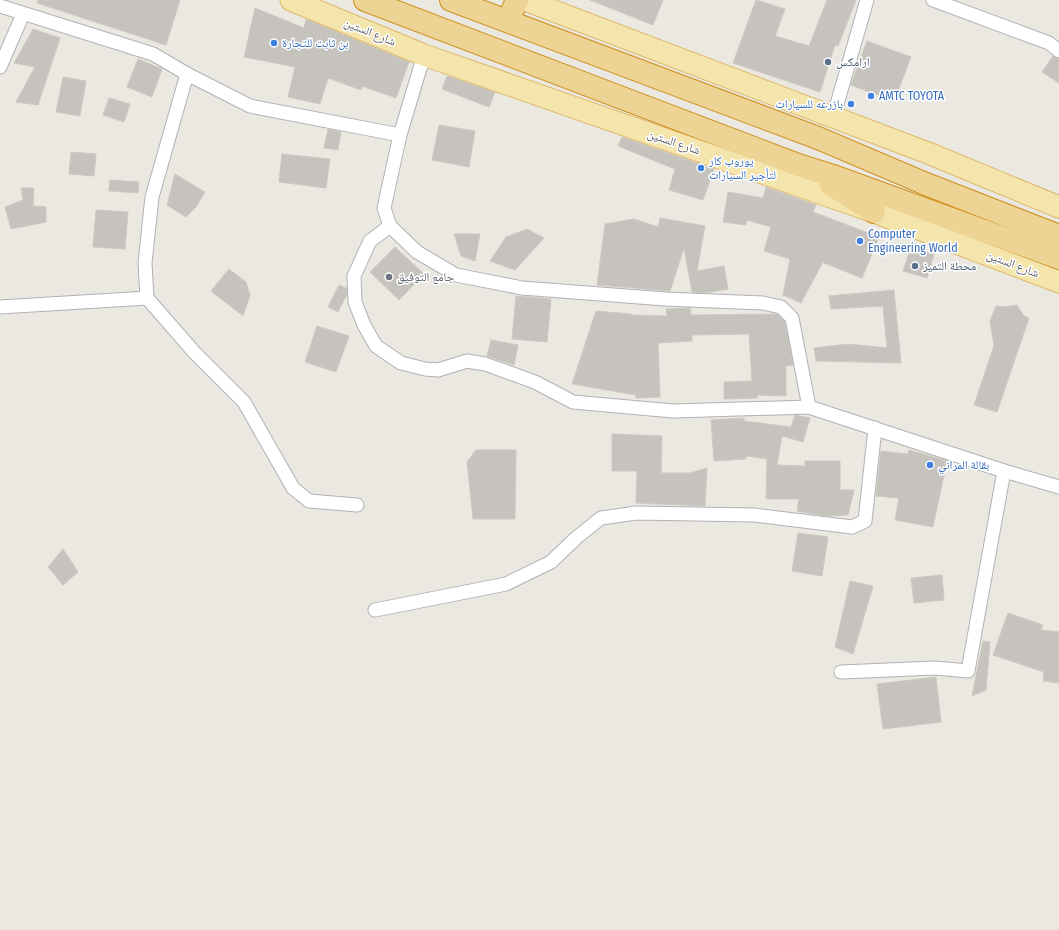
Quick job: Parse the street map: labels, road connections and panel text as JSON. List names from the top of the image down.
{
  "streets": {
    "highway": ["شارع الستين"]
  },
  "places": [
    "بن ثابت للتجارة",
    "ارامكس",
    "AMTC TOYOTA",
    "بازرعه للسيارات",
    "يوروب كار لتأجير السيارات",
    "Computer Engineering World",
    "محطة التميز",
    "جامع التوفيق",
    "بقالة المراني"
  ]
}
